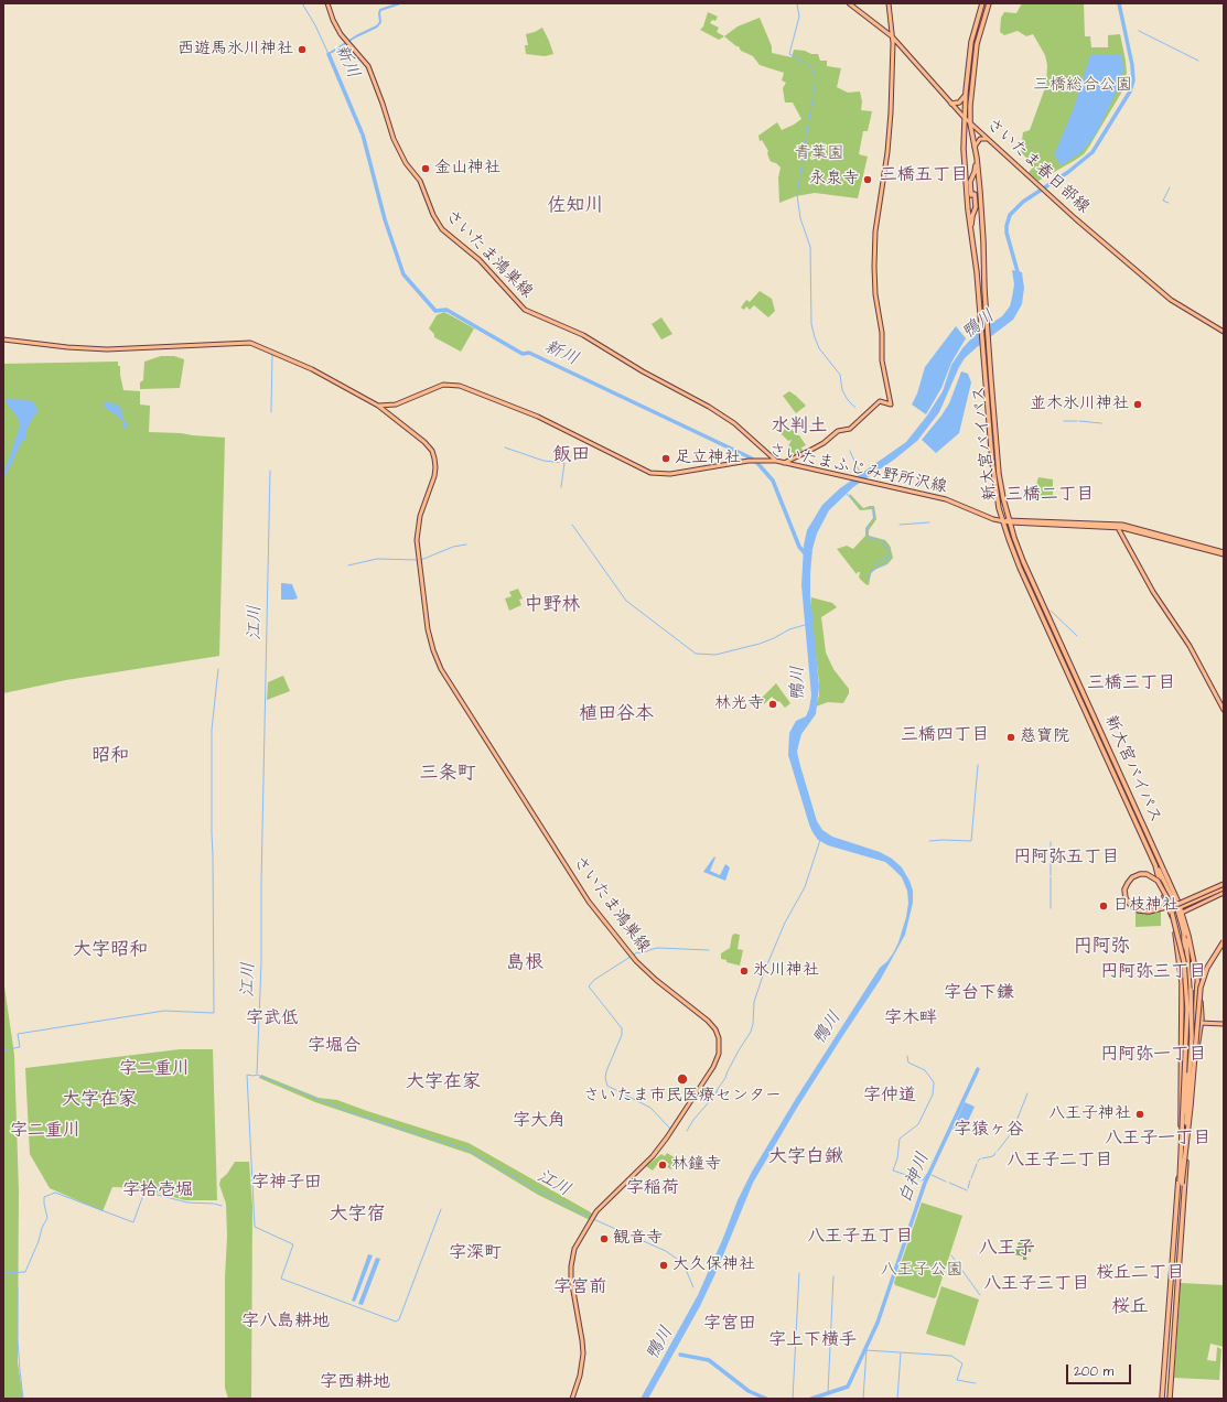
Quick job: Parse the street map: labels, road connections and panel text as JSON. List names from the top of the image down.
{
  "streets": {
    "highway": ["新大宮バイパス"],
    "main road": ["さいたま春日部線", "さいたま鴻巣線", "さいたまふじみ野所沢線"]
  },
  "crossings": [
    ["さいたま春日部線", "新大宮バイパス"],
    ["さいたま鴻巣線", "さいたまふじみ野所沢線"],
    ["新大宮バイパス", "さいたまふじみ野所沢線"]
  ],
  "districts": [
    "三橋五丁目",
    "佐知川",
    "水判土",
    "飯田",
    "三橋二丁目",
    "中野林",
    "三橋三丁目",
    "植田谷本",
    "三橋四丁目",
    "昭和",
    "三条町",
    "円阿弥五丁目",
    "円阿弥",
    "大字昭和",
    "島根",
    "円阿弥三丁目",
    "字台下鎌",
    "字武低",
    "字木畔",
    "字堀合",
    "円阿弥一丁目",
    "字二重川",
    "大字在家",
    "字仲道",
    "大字在家",
    "字大角",
    "字猿ヶ谷",
    "字二重川",
    "八王子一丁目",
    "大字白鍬",
    "八王子二丁目",
    "字神子田",
    "字稲荷",
    "字拾壱堀",
    "大字宿",
    "八王子五丁目",
    "八王子",
    "字深町",
    "桜丘二丁目",
    "八王子三丁目",
    "字宮前",
    "桜丘",
    "字八島耕地",
    "字宮田",
    "字上下横手",
    "字西耕地"
  ],
  "water": [
    "新川",
    "鴨川",
    "江川",
    "白神川"
  ],
  "parks": ["三橋総合公園", "青葉園", "八王子公園"],
  "places": [
    "西遊馬氷川神社",
    "金山神社",
    "永泉寺",
    "並木氷川神社",
    "足立神社",
    "林光寺",
    "慈寶院",
    "日枝神社",
    "氷川神社",
    "さいたま市民医療センター",
    "八王子神社",
    "林鐘寺",
    "観音寺",
    "大久保神社"
  ],
  "scale_bar": "200 m"
}
